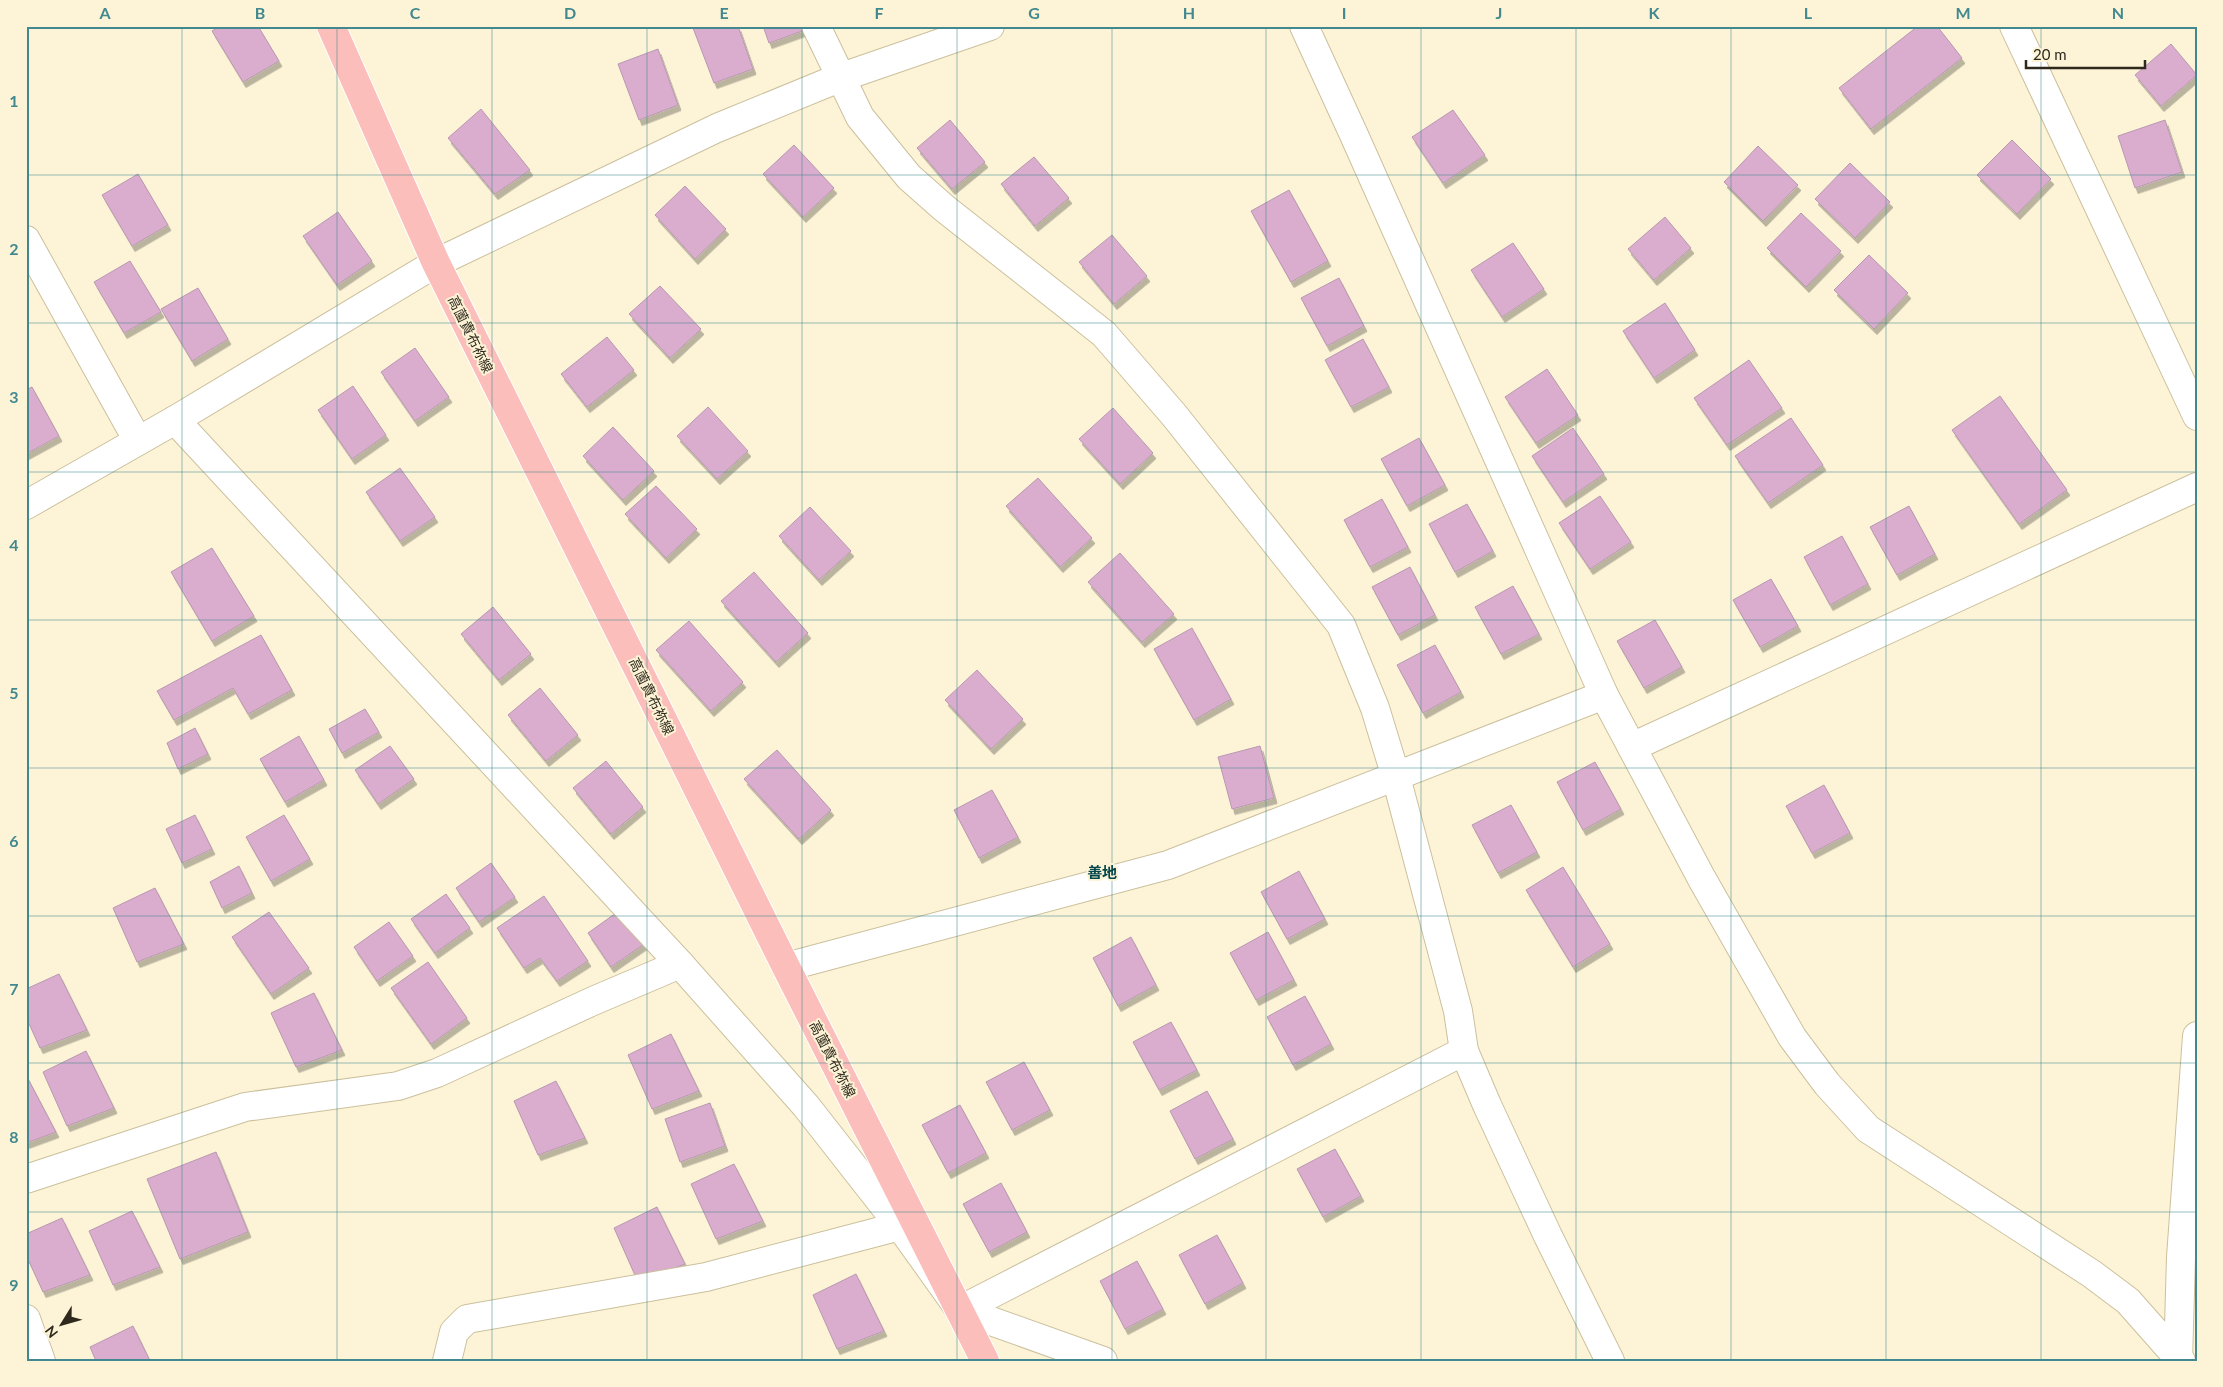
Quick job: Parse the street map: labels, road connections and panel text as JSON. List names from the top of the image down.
{
  "streets": {
    "main road": ["高薗貴布祢線"]
  },
  "districts": ["善地"],
  "scale_bar": "20 m",
  "north": "bottom left",
  "grid": {
    "columns": [
      "A",
      "B",
      "C",
      "D",
      "E",
      "F",
      "G",
      "H",
      "I",
      "J",
      "K",
      "L",
      "M",
      "N"
    ],
    "rows": [
      "1",
      "2",
      "3",
      "4",
      "5",
      "6",
      "7",
      "8",
      "9"
    ]
  }
}
